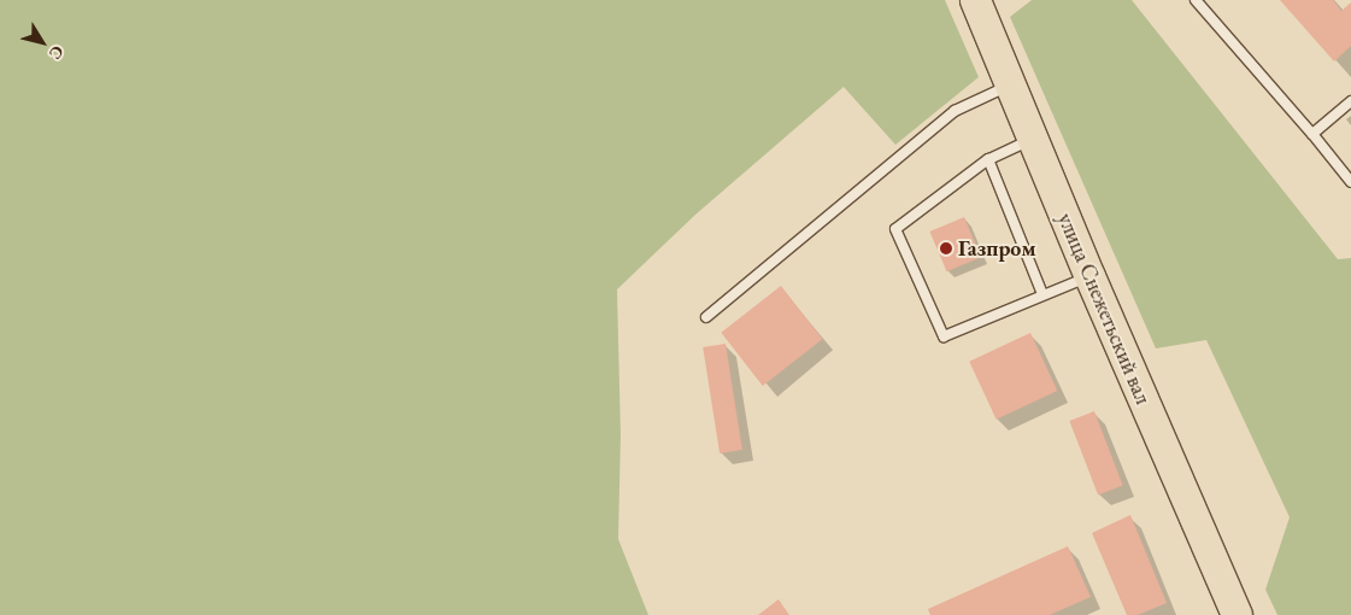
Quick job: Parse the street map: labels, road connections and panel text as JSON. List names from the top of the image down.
{
  "streets": {
    "main road": ["улица Снежетьский вал"]
  },
  "places": ["Газпром"],
  "north": "bottom right"
}
